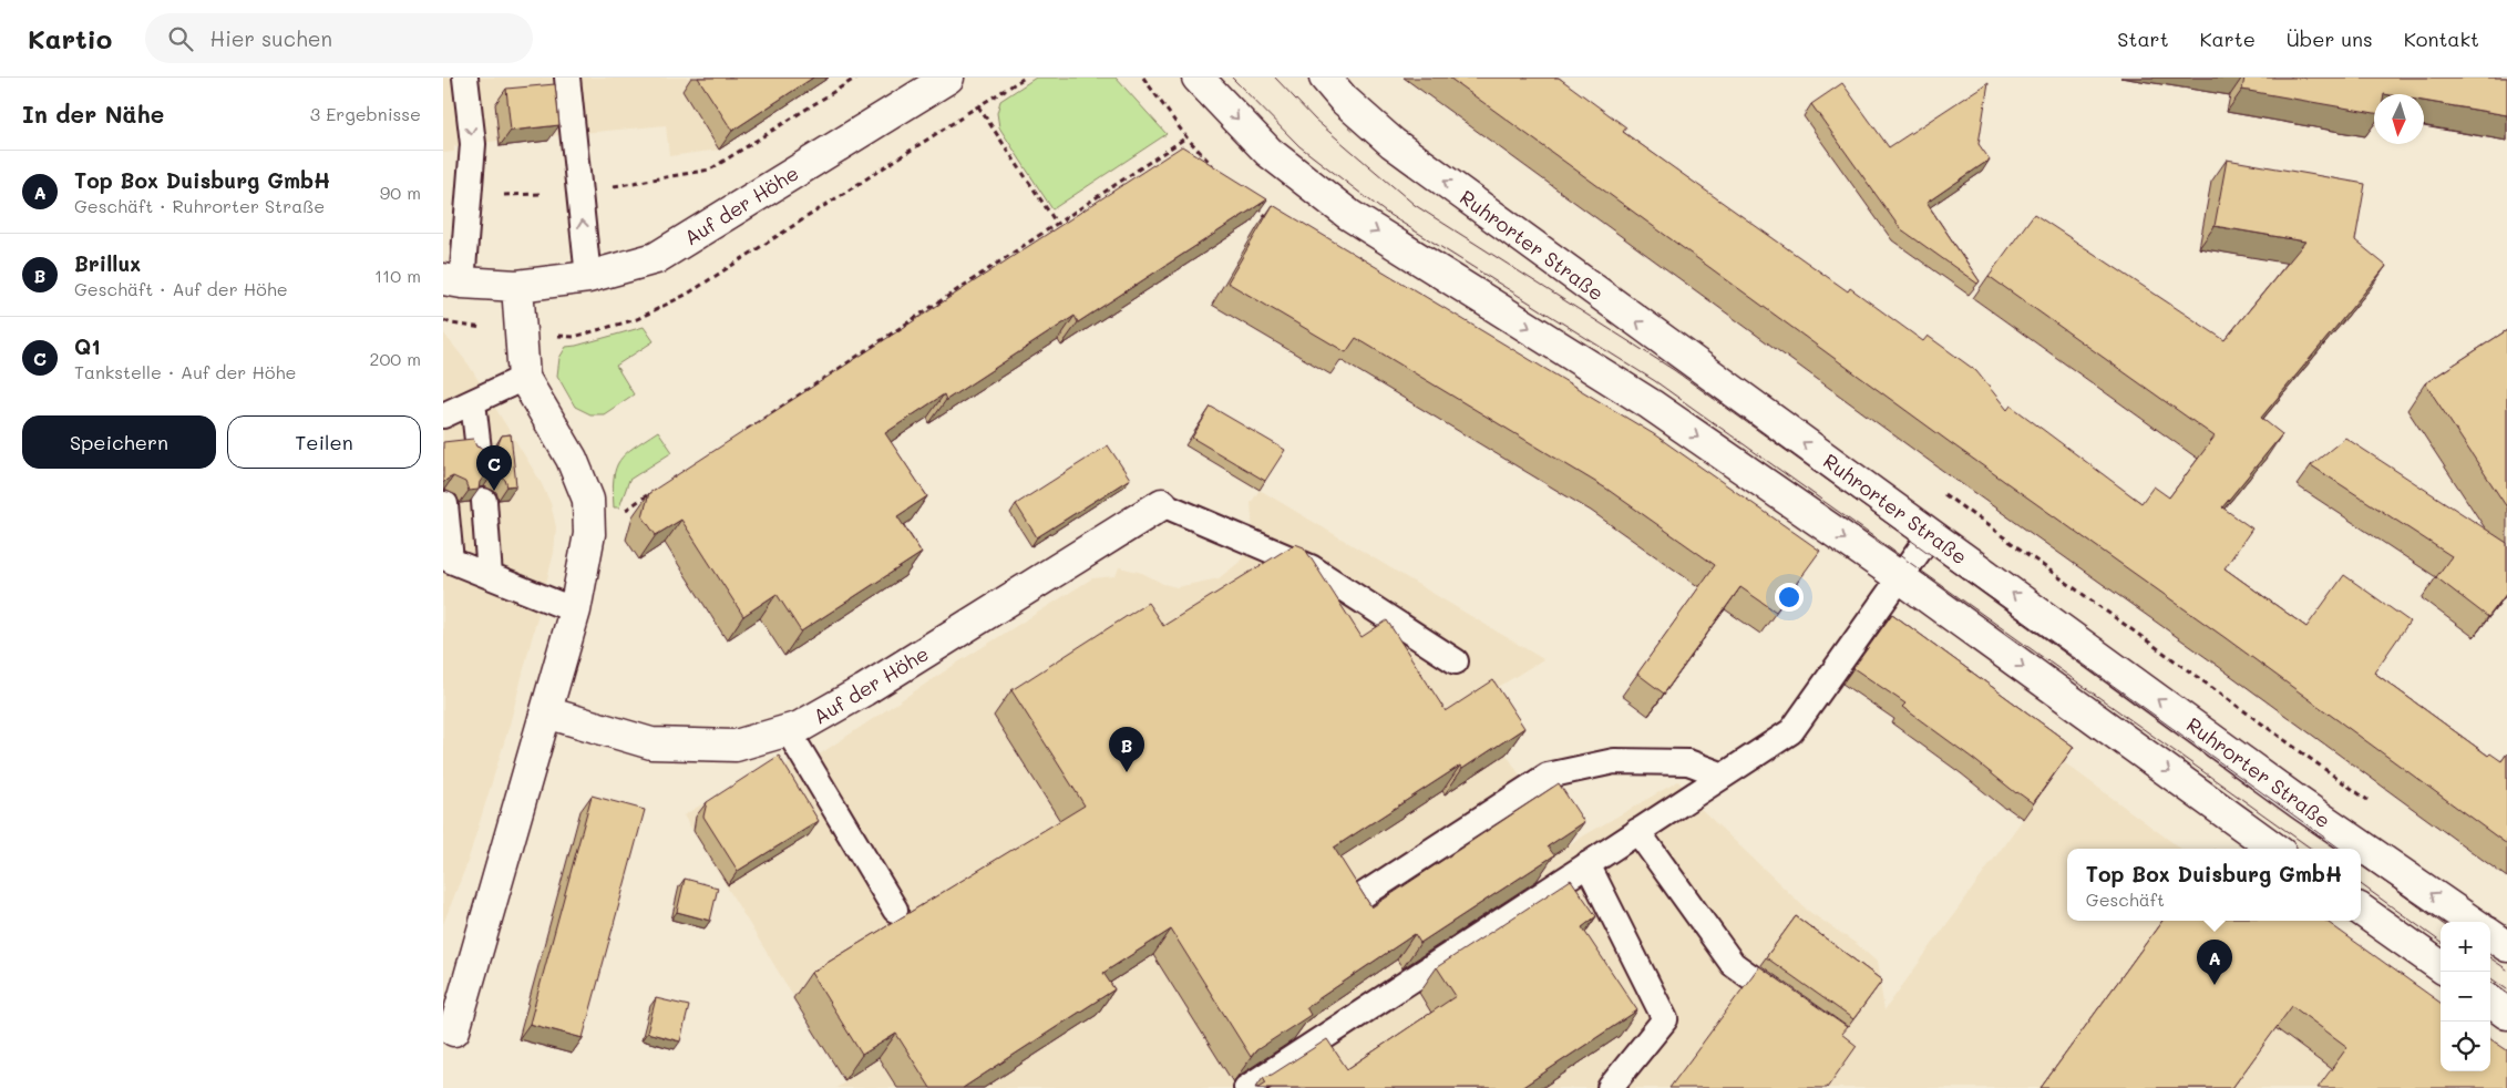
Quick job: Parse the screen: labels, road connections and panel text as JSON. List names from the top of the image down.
{
  "streets": {
    "main road": ["Auf der Höhe", "Ruhrorter Straße"]
  },
  "north": "bottom",
  "page": {
    "header": "Kartio",
    "search": "Hier suchen",
    "nav": [
      "Start",
      "Karte",
      "Über uns",
      "Kontakt"
    ],
    "heading": ["In der Nähe", "3 Ergebnisse"],
    "list": [
      {
        "mark": "A",
        "name": "Top Box Duisburg GmbH",
        "note": "Geschäft · Ruhrorter Straße",
        "value": "90 m"
      },
      {
        "mark": "B",
        "name": "Brillux",
        "note": "Geschäft · Auf der Höhe",
        "value": "110 m"
      },
      {
        "mark": "C",
        "name": "Q1",
        "note": "Tankstelle · Auf der Höhe",
        "value": "200 m"
      }
    ],
    "buttons": ["Speichern", "Teilen"],
    "pins": ["C", "B", "A"],
    "popup": ["Top Box Duisburg GmbH", "Geschäft"],
    "map_buttons": ["+", "−"]
  }
}
